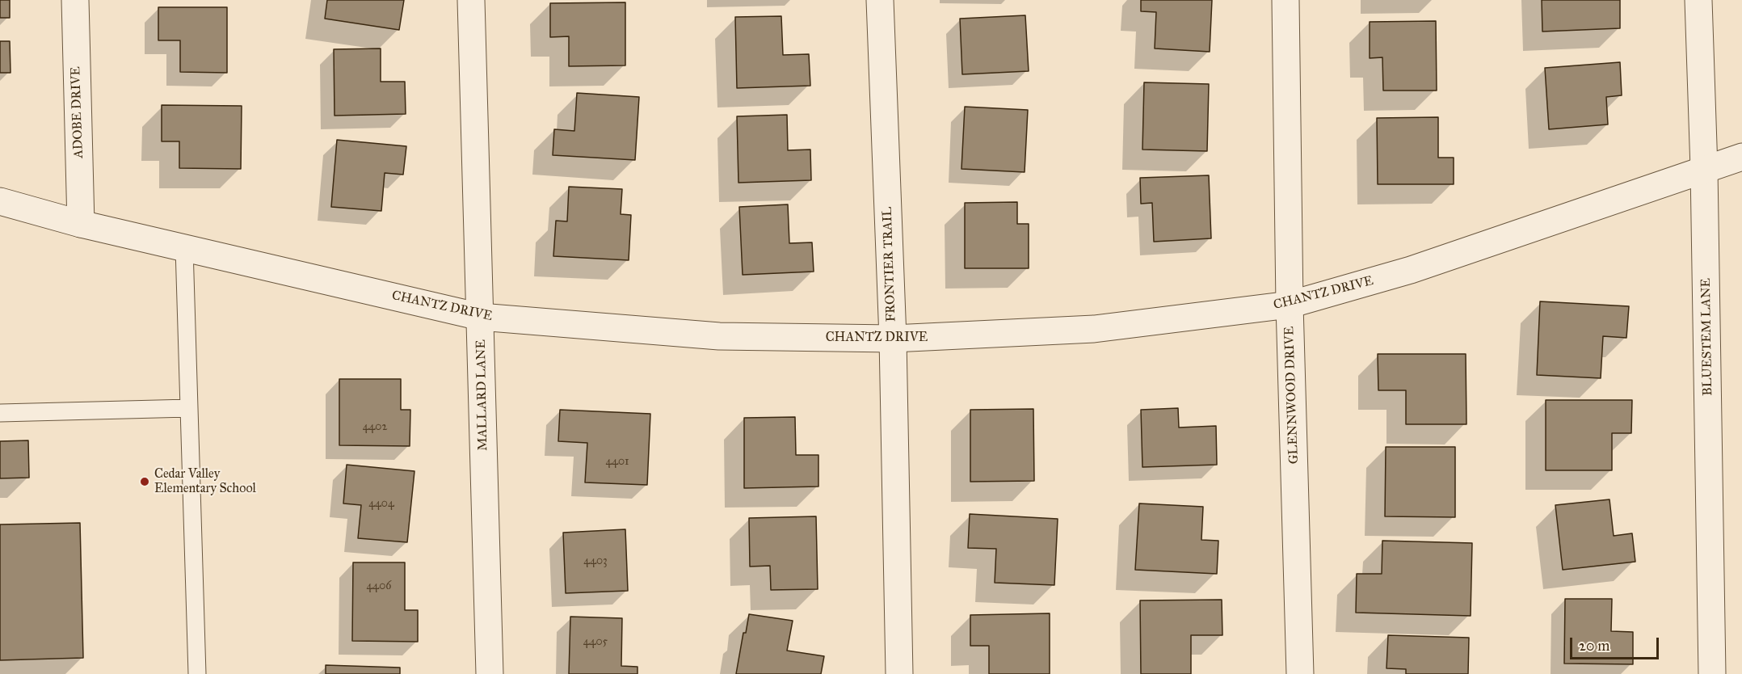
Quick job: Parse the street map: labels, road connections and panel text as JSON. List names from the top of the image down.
{
  "streets": {
    "street": [
      "ADOBE DRIVE",
      "FRONTIER TRAIL",
      "CHANTZ DRIVE",
      "BLUESTEM LANE",
      "MALLARD LANE",
      "GLENNWOOD DRIVE"
    ]
  },
  "crossings": [
    ["ADOBE DRIVE", "CHANTZ DRIVE"],
    ["FRONTIER TRAIL", "CHANTZ DRIVE"],
    ["CHANTZ DRIVE", "BLUESTEM LANE"],
    ["CHANTZ DRIVE", "MALLARD LANE"],
    ["CHANTZ DRIVE", "GLENNWOOD DRIVE"]
  ],
  "places": ["Cedar Valley Elementary School"],
  "house_numbers": [
    "4402",
    "4401",
    "4404",
    "4403",
    "4406",
    "4405"
  ],
  "scale_bar": "20 m"
}
